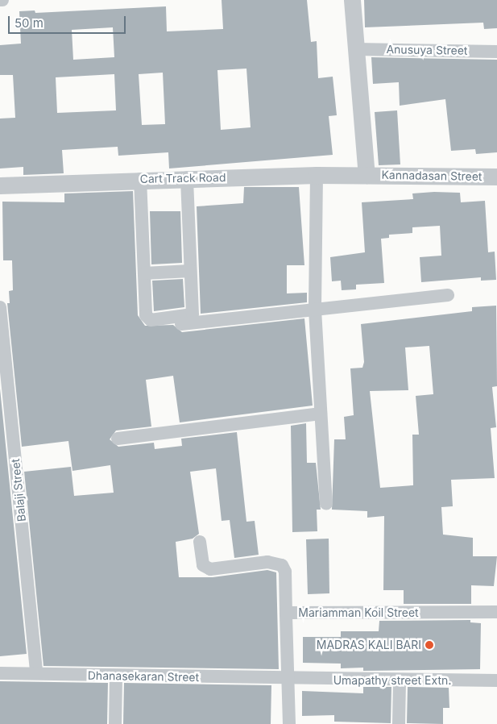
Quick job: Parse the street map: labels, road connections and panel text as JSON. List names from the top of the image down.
{
  "streets": {
    "street": [
      "Anusuya Street",
      "Kannadasan Street",
      "Cart Track Road",
      "Balaji Street",
      "Mariamman Koil Street",
      "Dhanasekaran Street",
      "Umapathy street Extn."
    ]
  },
  "crossings": [
    ["Kannadasan Street", "Cart Track Road"],
    ["Balaji Street", "Dhanasekaran Street"],
    ["Mariamman Koil Street", "Dhanasekaran Street"],
    ["Mariamman Koil Street", "Umapathy street Extn."],
    ["Dhanasekaran Street", "Umapathy street Extn."]
  ],
  "places": ["MADRAS KALI BARI"],
  "scale_bar": "50 m"
}
